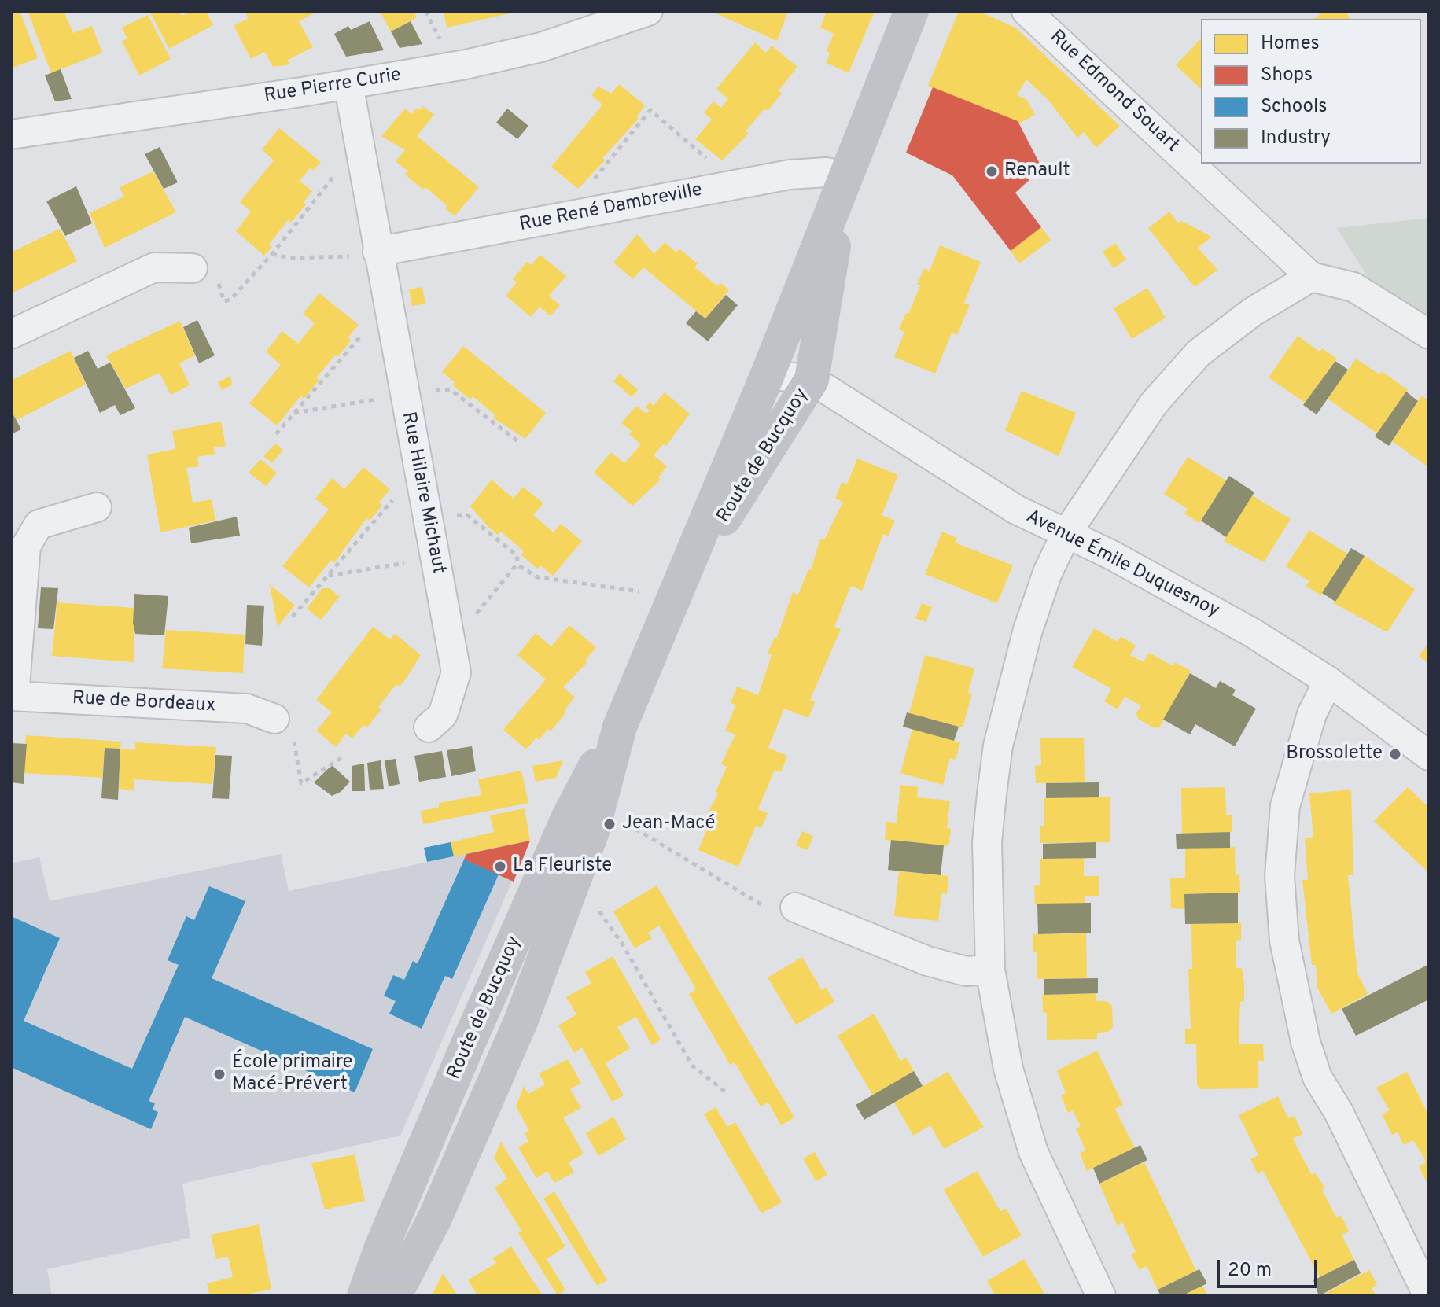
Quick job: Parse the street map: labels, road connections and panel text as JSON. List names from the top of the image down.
{
  "streets": {
    "main road": ["Route de Bucquoy"],
    "street": [
      "Rue Pierre Curie",
      "Rue Edmond Souart",
      "Rue René Dambreville",
      "Rue Hilaire Michaut",
      "Avenue Émile Duquesnoy",
      "Rue de Bordeaux"
    ]
  },
  "crossings": [
    ["Rue Pierre Curie", "Rue Hilaire Michaut"],
    ["Rue René Dambreville", "Route de Bucquoy"],
    ["Rue René Dambreville", "Rue Hilaire Michaut"],
    ["Route de Bucquoy", "Avenue Émile Duquesnoy"]
  ],
  "places": [
    "Renault",
    "Brossolette",
    "Jean-Macé",
    "La Fleuriste",
    "École primaire Macé-Prévert"
  ],
  "legend": [
    "Homes",
    "Shops",
    "Schools",
    "Industry"
  ],
  "scale_bar": "20 m"
}
